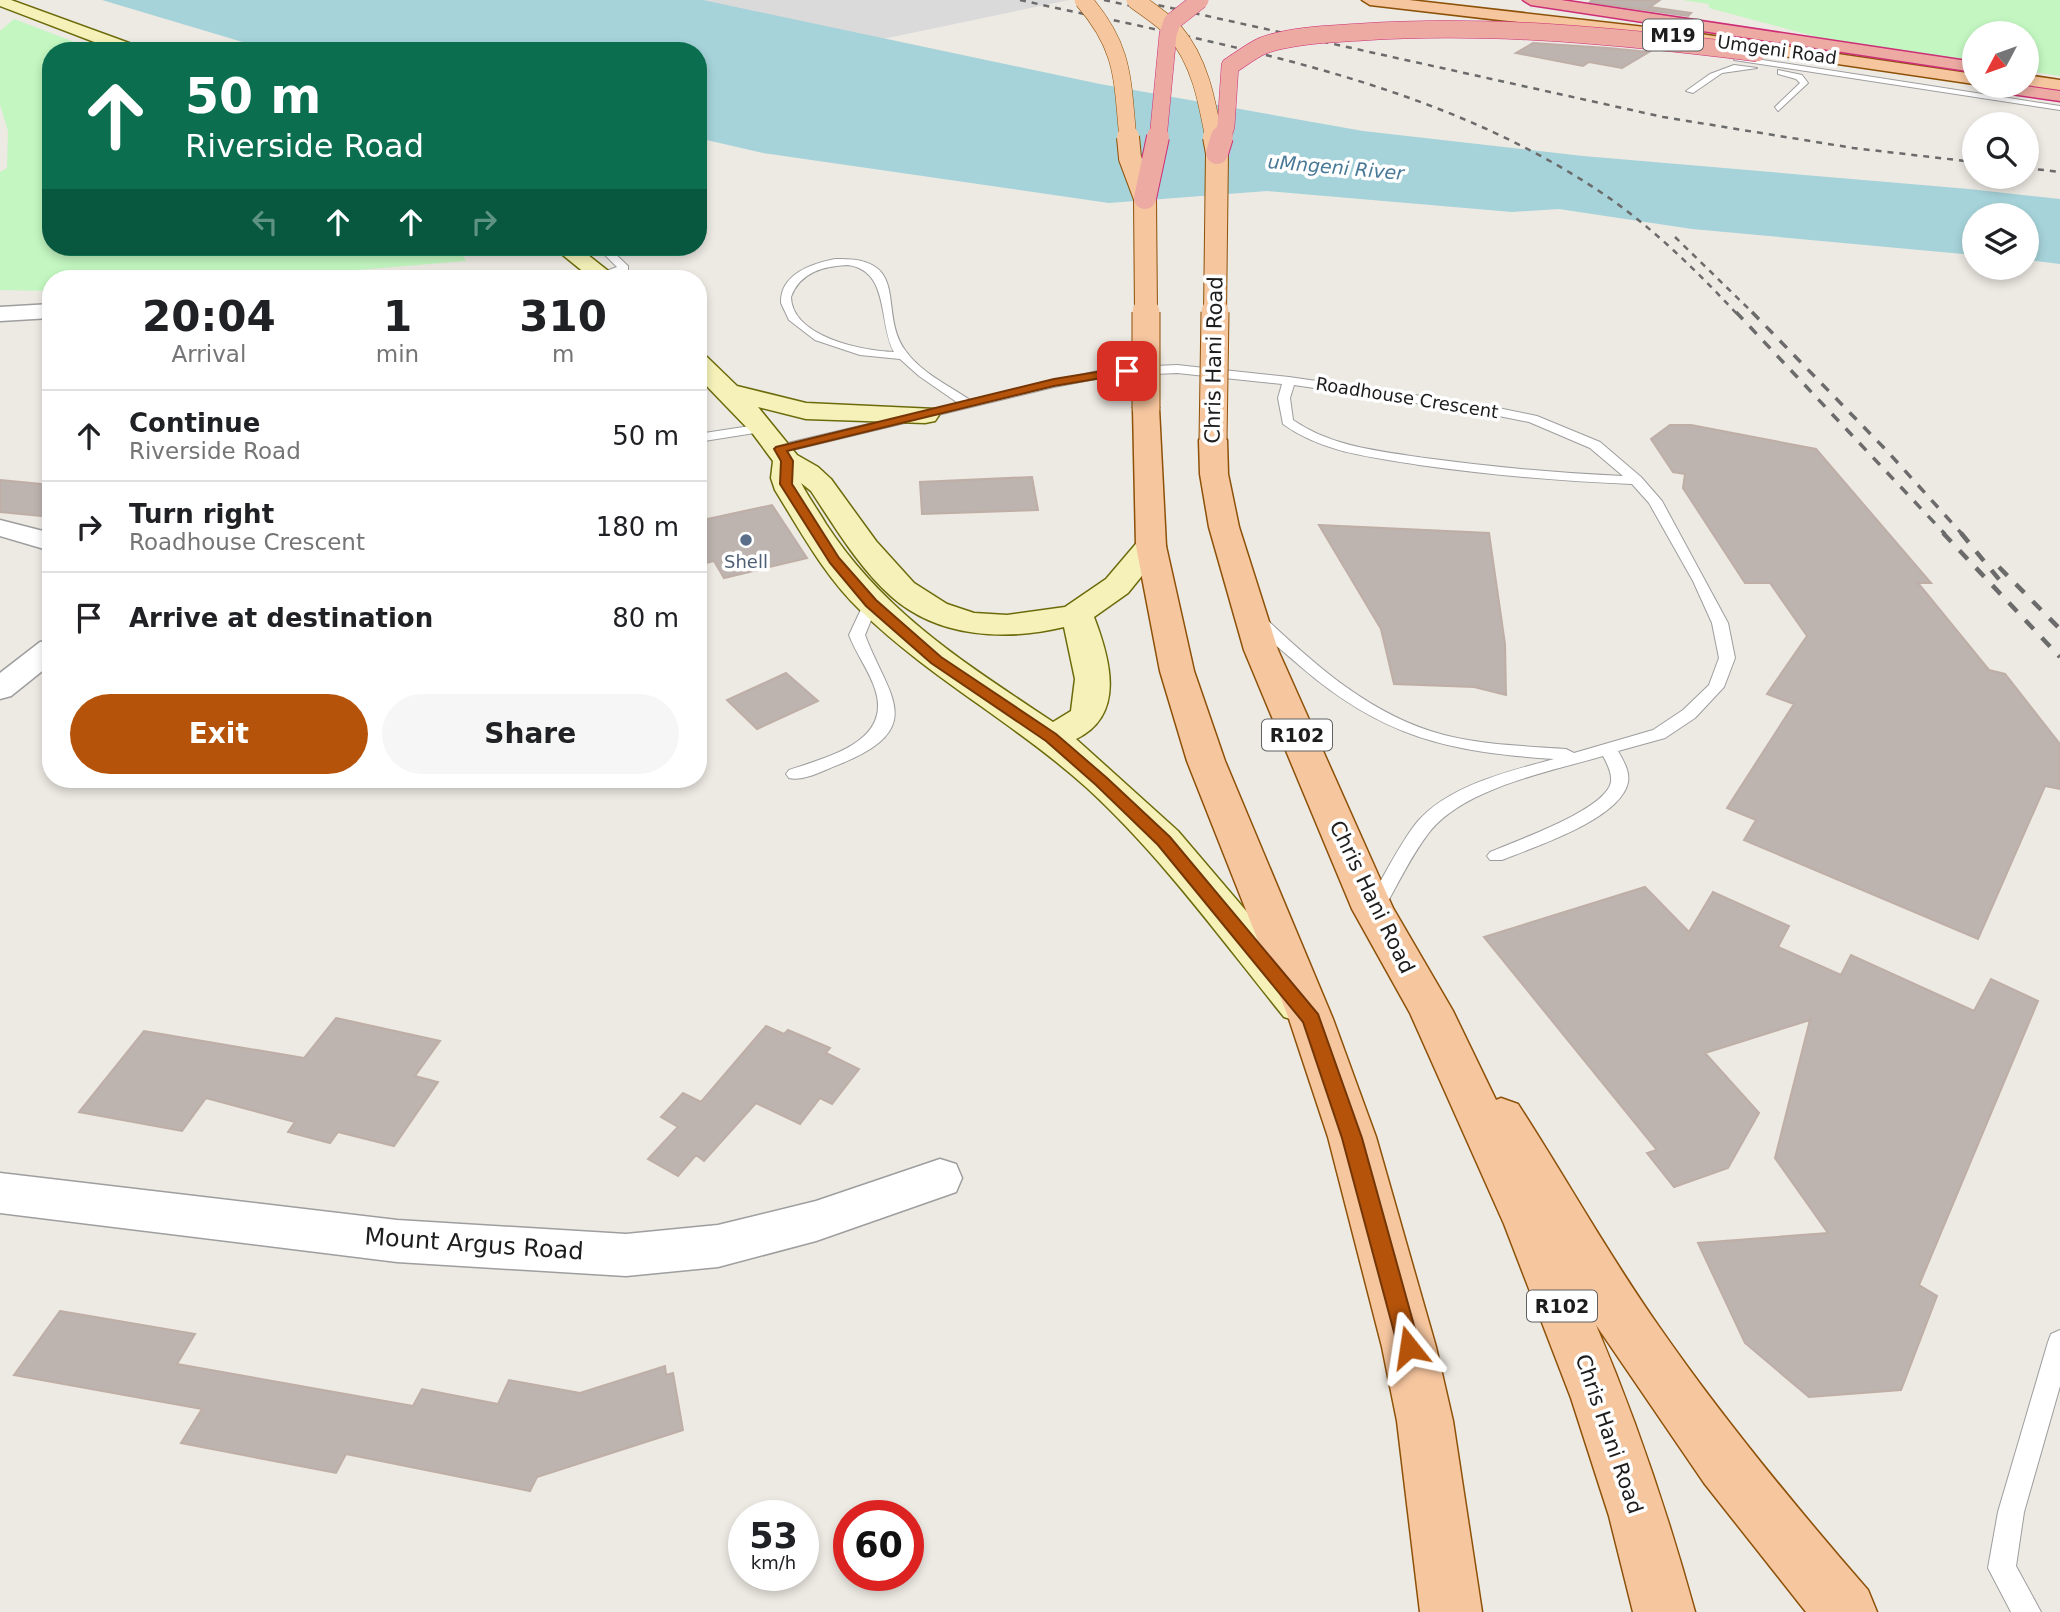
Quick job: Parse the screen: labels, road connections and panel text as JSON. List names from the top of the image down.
{
  "streets": {
    "main road": [
      "M19",
      "Umgeni Road",
      "Chris Hani Road",
      "R102"
    ],
    "street": ["Mount Argus Road"],
    "lane": ["Roadhouse Crescent"]
  },
  "crossings": [
    ["Chris Hani Road", "Roadhouse Crescent"]
  ],
  "water": ["uMngeni River"],
  "places": ["Shell"],
  "north": "bottom left",
  "page": {
    "turn": ["50 m", "Riverside Road"],
    "eta": [
      "20:04",
      "Arrival",
      "1",
      "min",
      "310",
      "m"
    ],
    "list": [
      {
        "name": "Continue",
        "note": "Riverside Road",
        "value": "50 m"
      },
      {
        "name": "Turn right",
        "note": "Roadhouse Crescent",
        "value": "180 m"
      },
      {
        "name": "Arrive at destination",
        "value": "80 m"
      }
    ],
    "buttons": ["Exit", "Share"],
    "speed": "53 km/h",
    "limit": "60"
  }
}
